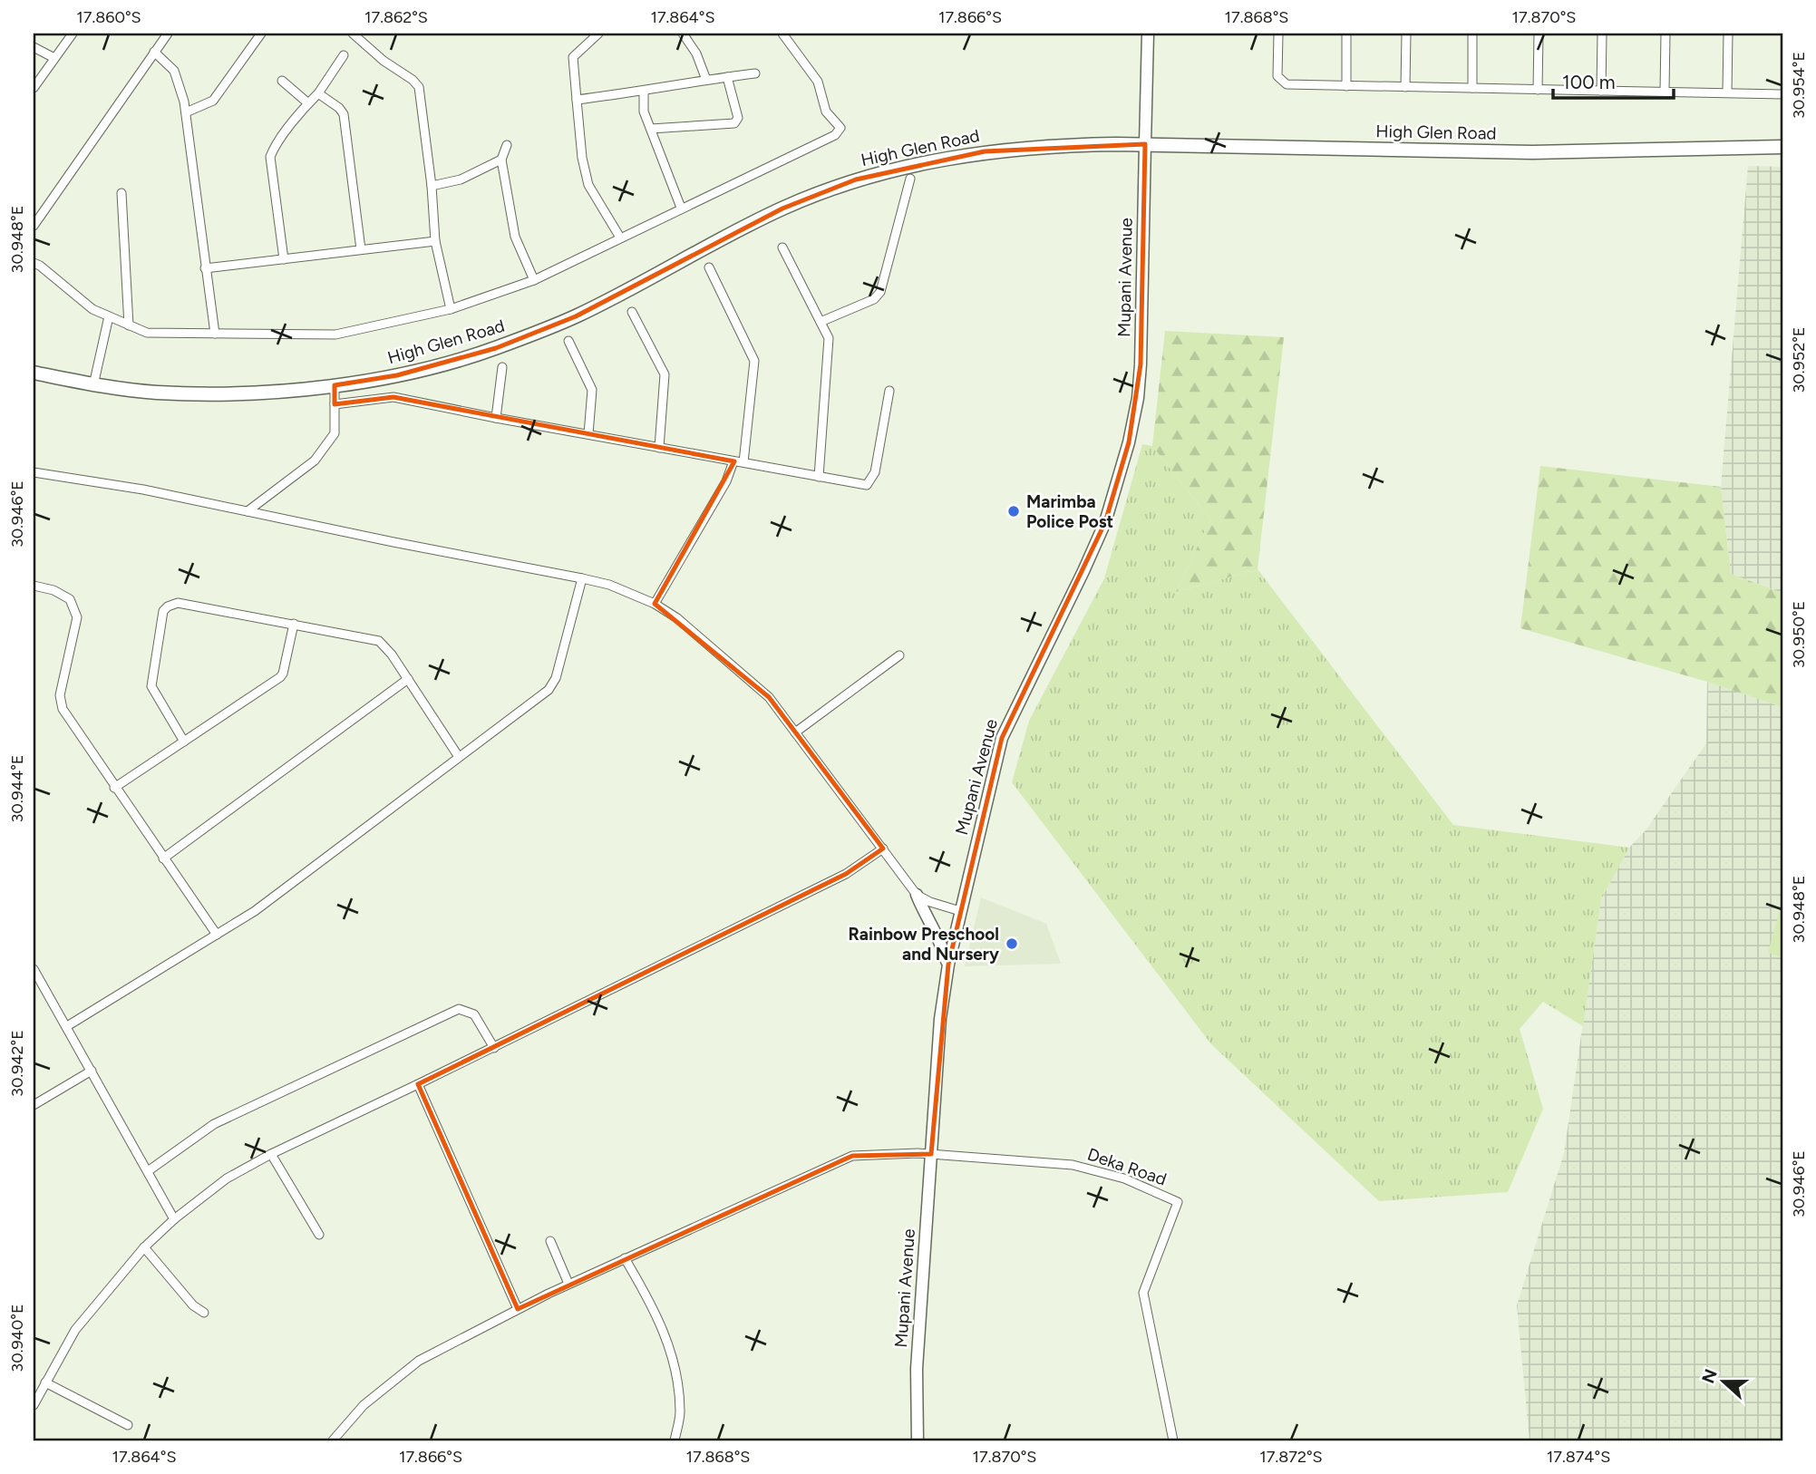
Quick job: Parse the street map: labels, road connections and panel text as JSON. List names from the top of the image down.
{
  "streets": {
    "main road": ["High Glen Road"],
    "street": ["Mupani Avenue", "Deka Road"]
  },
  "crossings": [
    ["High Glen Road", "Mupani Avenue"],
    ["Mupani Avenue", "Deka Road"]
  ],
  "places": ["Marimba Police Post", "Rainbow Preschool and Nursery"],
  "scale_bar": "100 m",
  "north": "left",
  "coordinates": [
    "17.860°S",
    "17.862°S",
    "17.864°S",
    "17.866°S",
    "17.868°S",
    "17.870°S",
    "30.954°E",
    "30.948°E",
    "30.952°E",
    "30.946°E",
    "30.950°E",
    "30.944°E",
    "30.942°E",
    "30.940°E",
    "17.872°S",
    "17.874°S"
  ]
}
